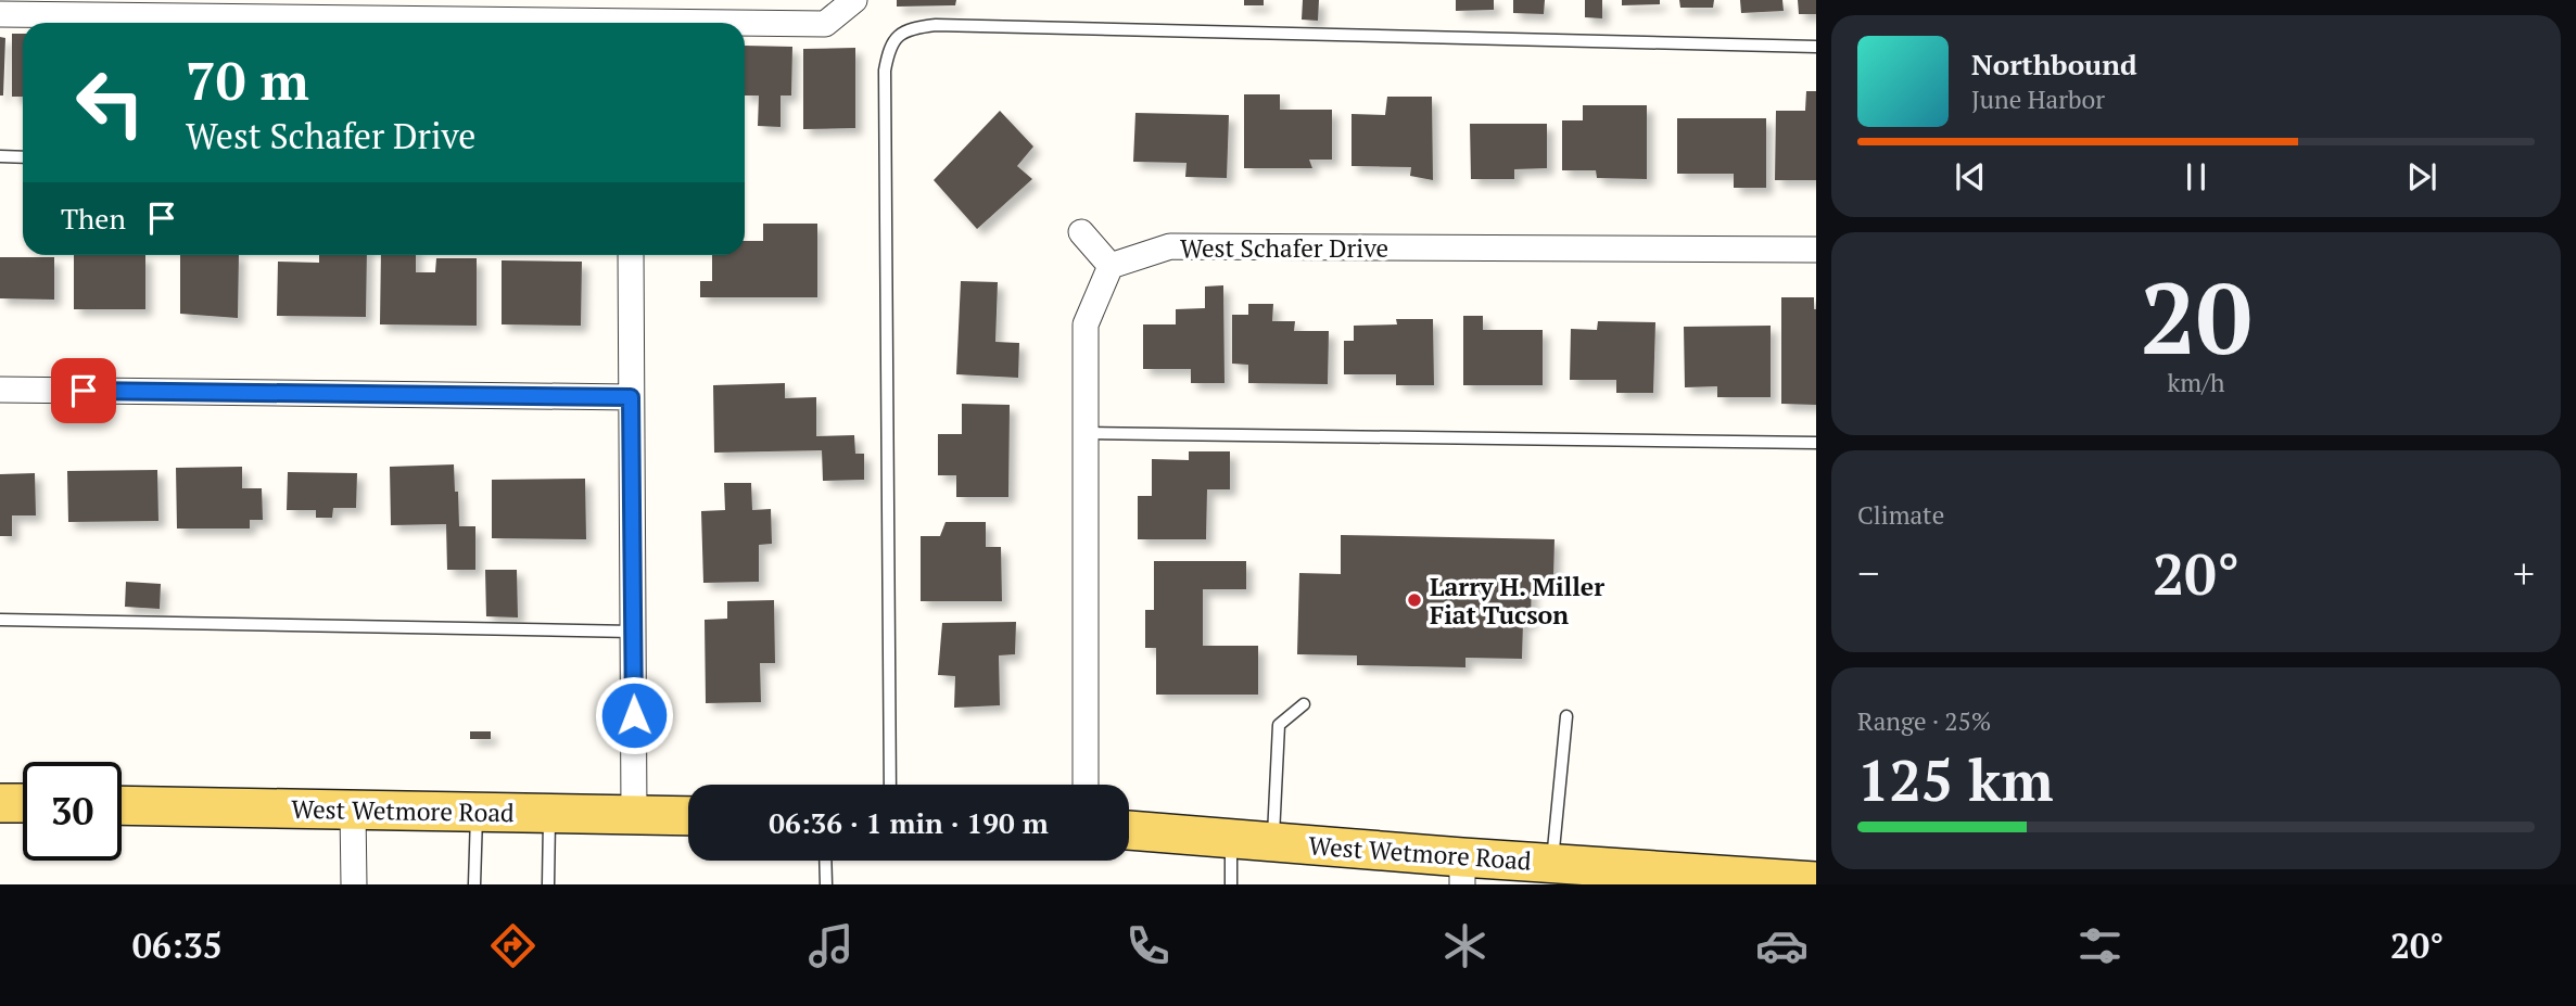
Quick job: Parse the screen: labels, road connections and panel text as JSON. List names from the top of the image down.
{
  "streets": {
    "main road": ["West Wetmore Road"],
    "street": ["West Schafer Drive"]
  },
  "places": ["Larry H. Miller Fiat Tucson"],
  "page": {
    "turn": ["70 m", "West Schafer Drive"],
    "song": ["Northbound", "June Harbor"],
    "then": "Then",
    "tile": [
      ["20", "km/h"],
      "Climate",
      ["Range · 25%", "125 km"]
    ],
    "heat": ["−", "20°", "+"],
    "limit": "30",
    "trip": "06:36 · 1 min · 190 m",
    "tabs": ["06:35", "20°"]
  }
}
